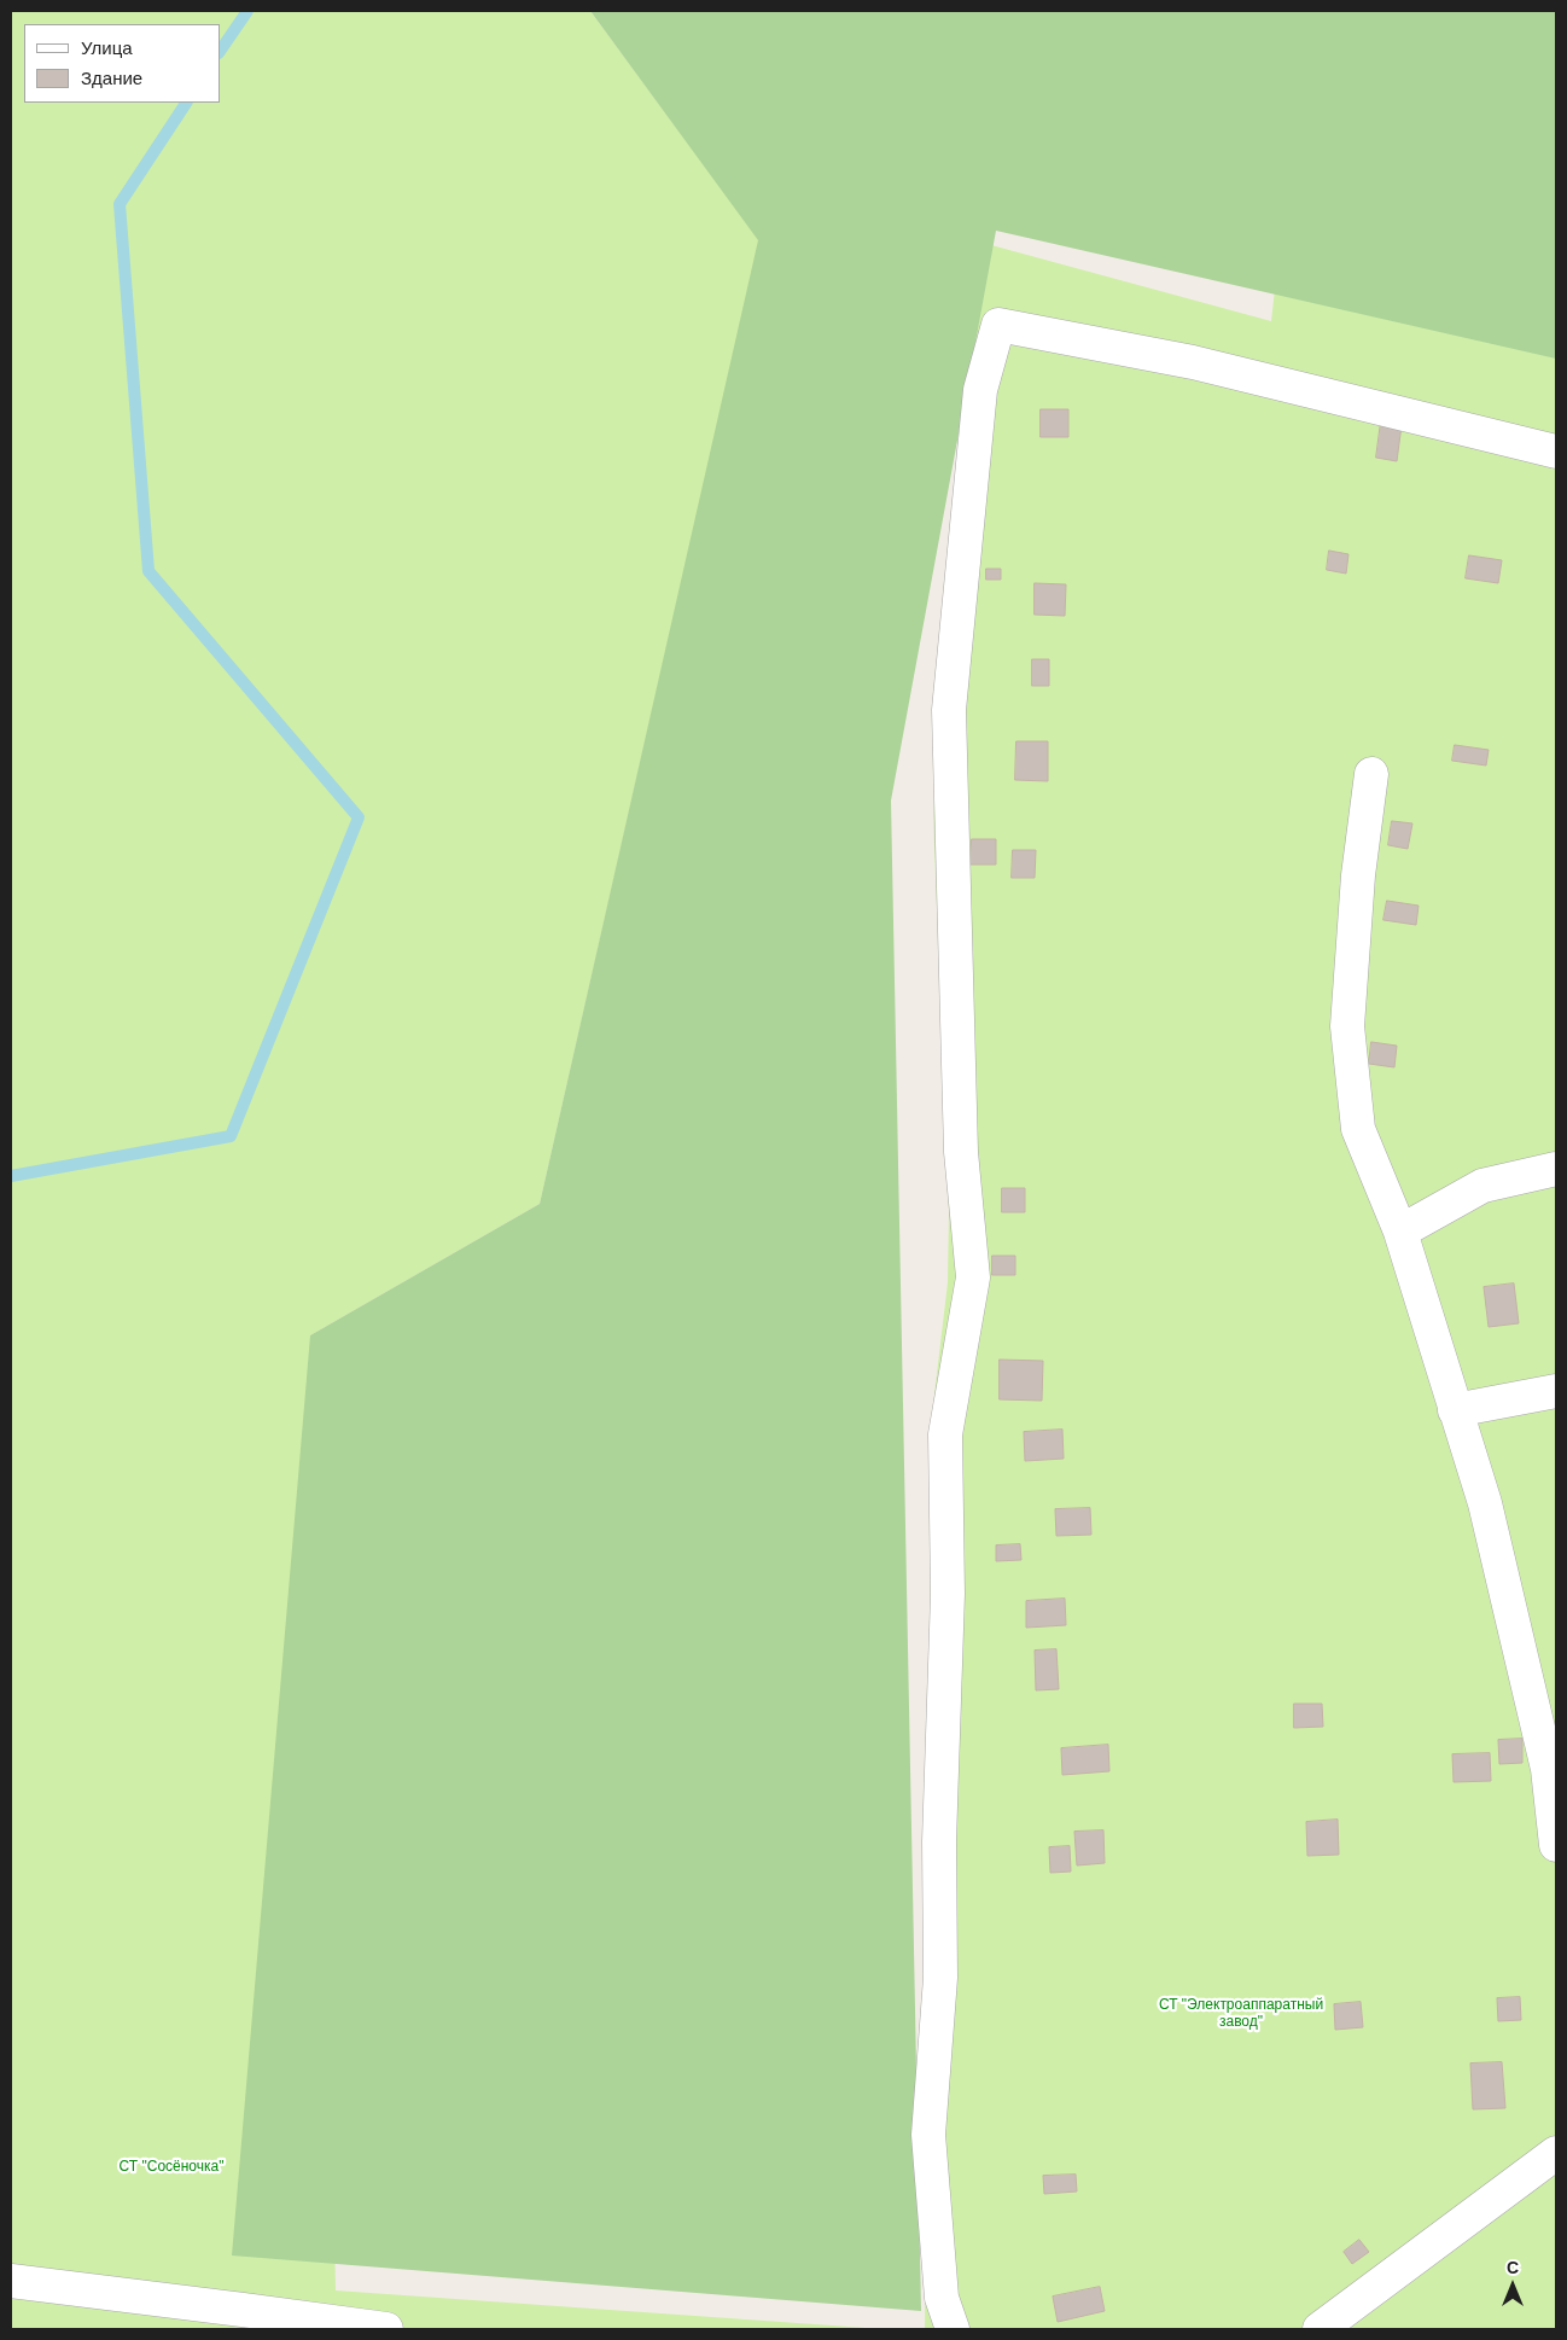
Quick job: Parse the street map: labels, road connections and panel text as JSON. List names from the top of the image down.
{
  "parks": ["СТ \"Электроаппаратный завод\"", "СТ \"Сосёночка\""],
  "legend": ["Улица", "Здание"],
  "north": "top"
}
